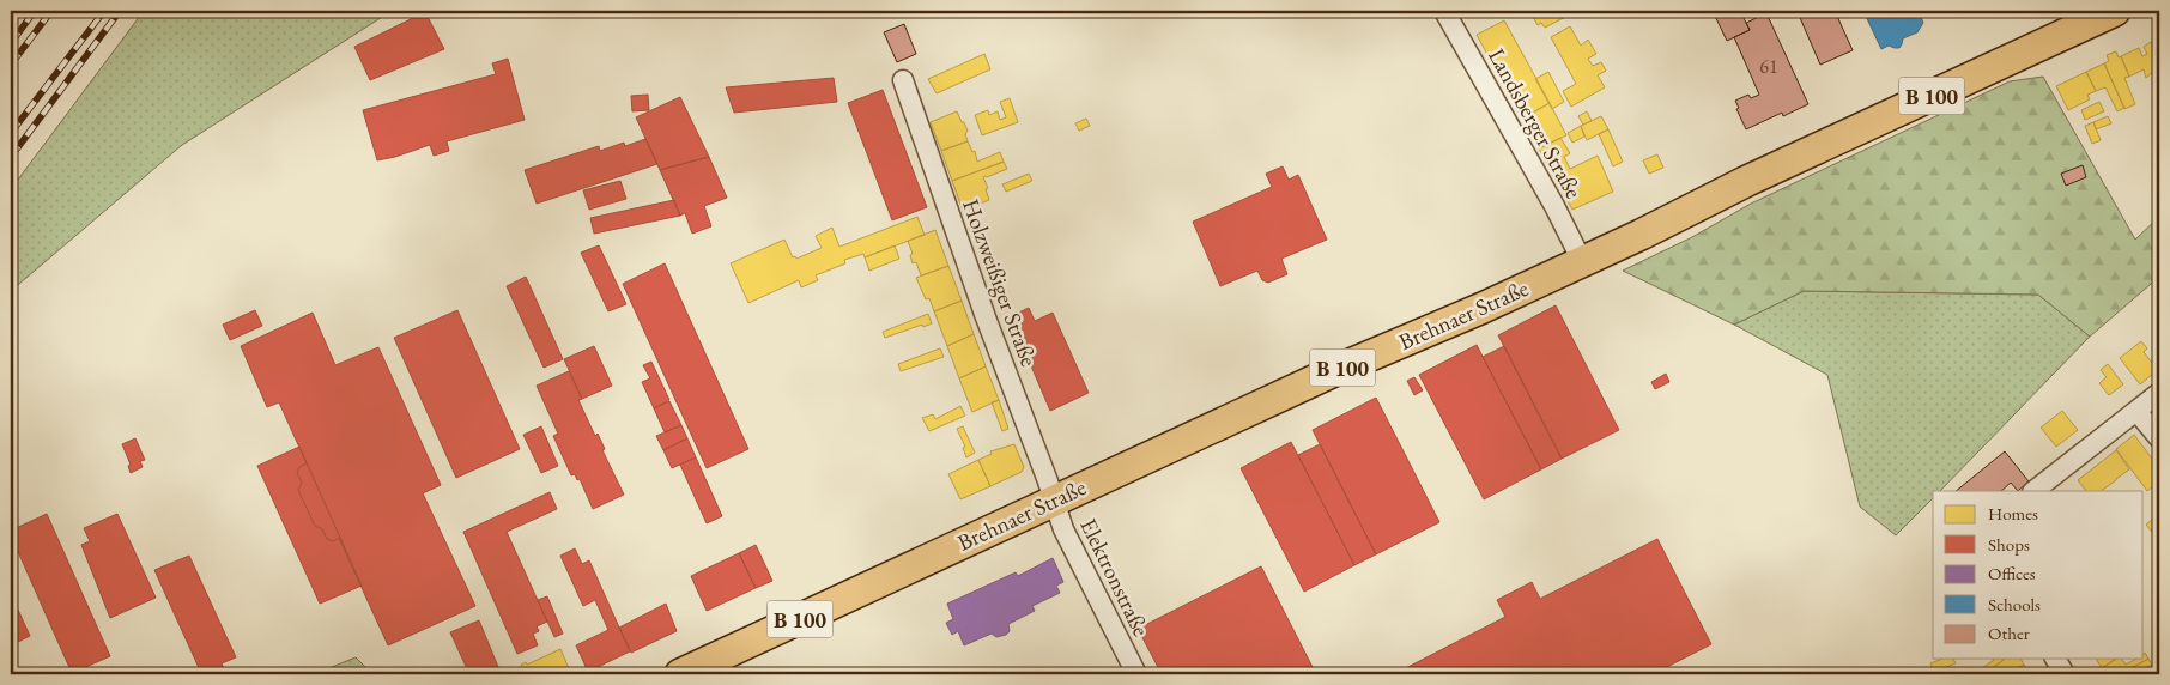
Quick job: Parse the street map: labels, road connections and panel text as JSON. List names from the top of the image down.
{
  "streets": {
    "main road": ["B 100", "Brehnaer Straße"],
    "street": ["Landsberger Straße", "Holzweißiger Straße", "Elektronstraße"]
  },
  "crossings": [
    ["Landsberger Straße", "Brehnaer Straße"],
    ["Holzweißiger Straße", "Brehnaer Straße"],
    ["Holzweißiger Straße", "Elektronstraße"],
    ["Brehnaer Straße", "Elektronstraße"]
  ],
  "house_numbers": ["61"],
  "legend": [
    "Homes",
    "Shops",
    "Offices",
    "Schools",
    "Other"
  ]
}
